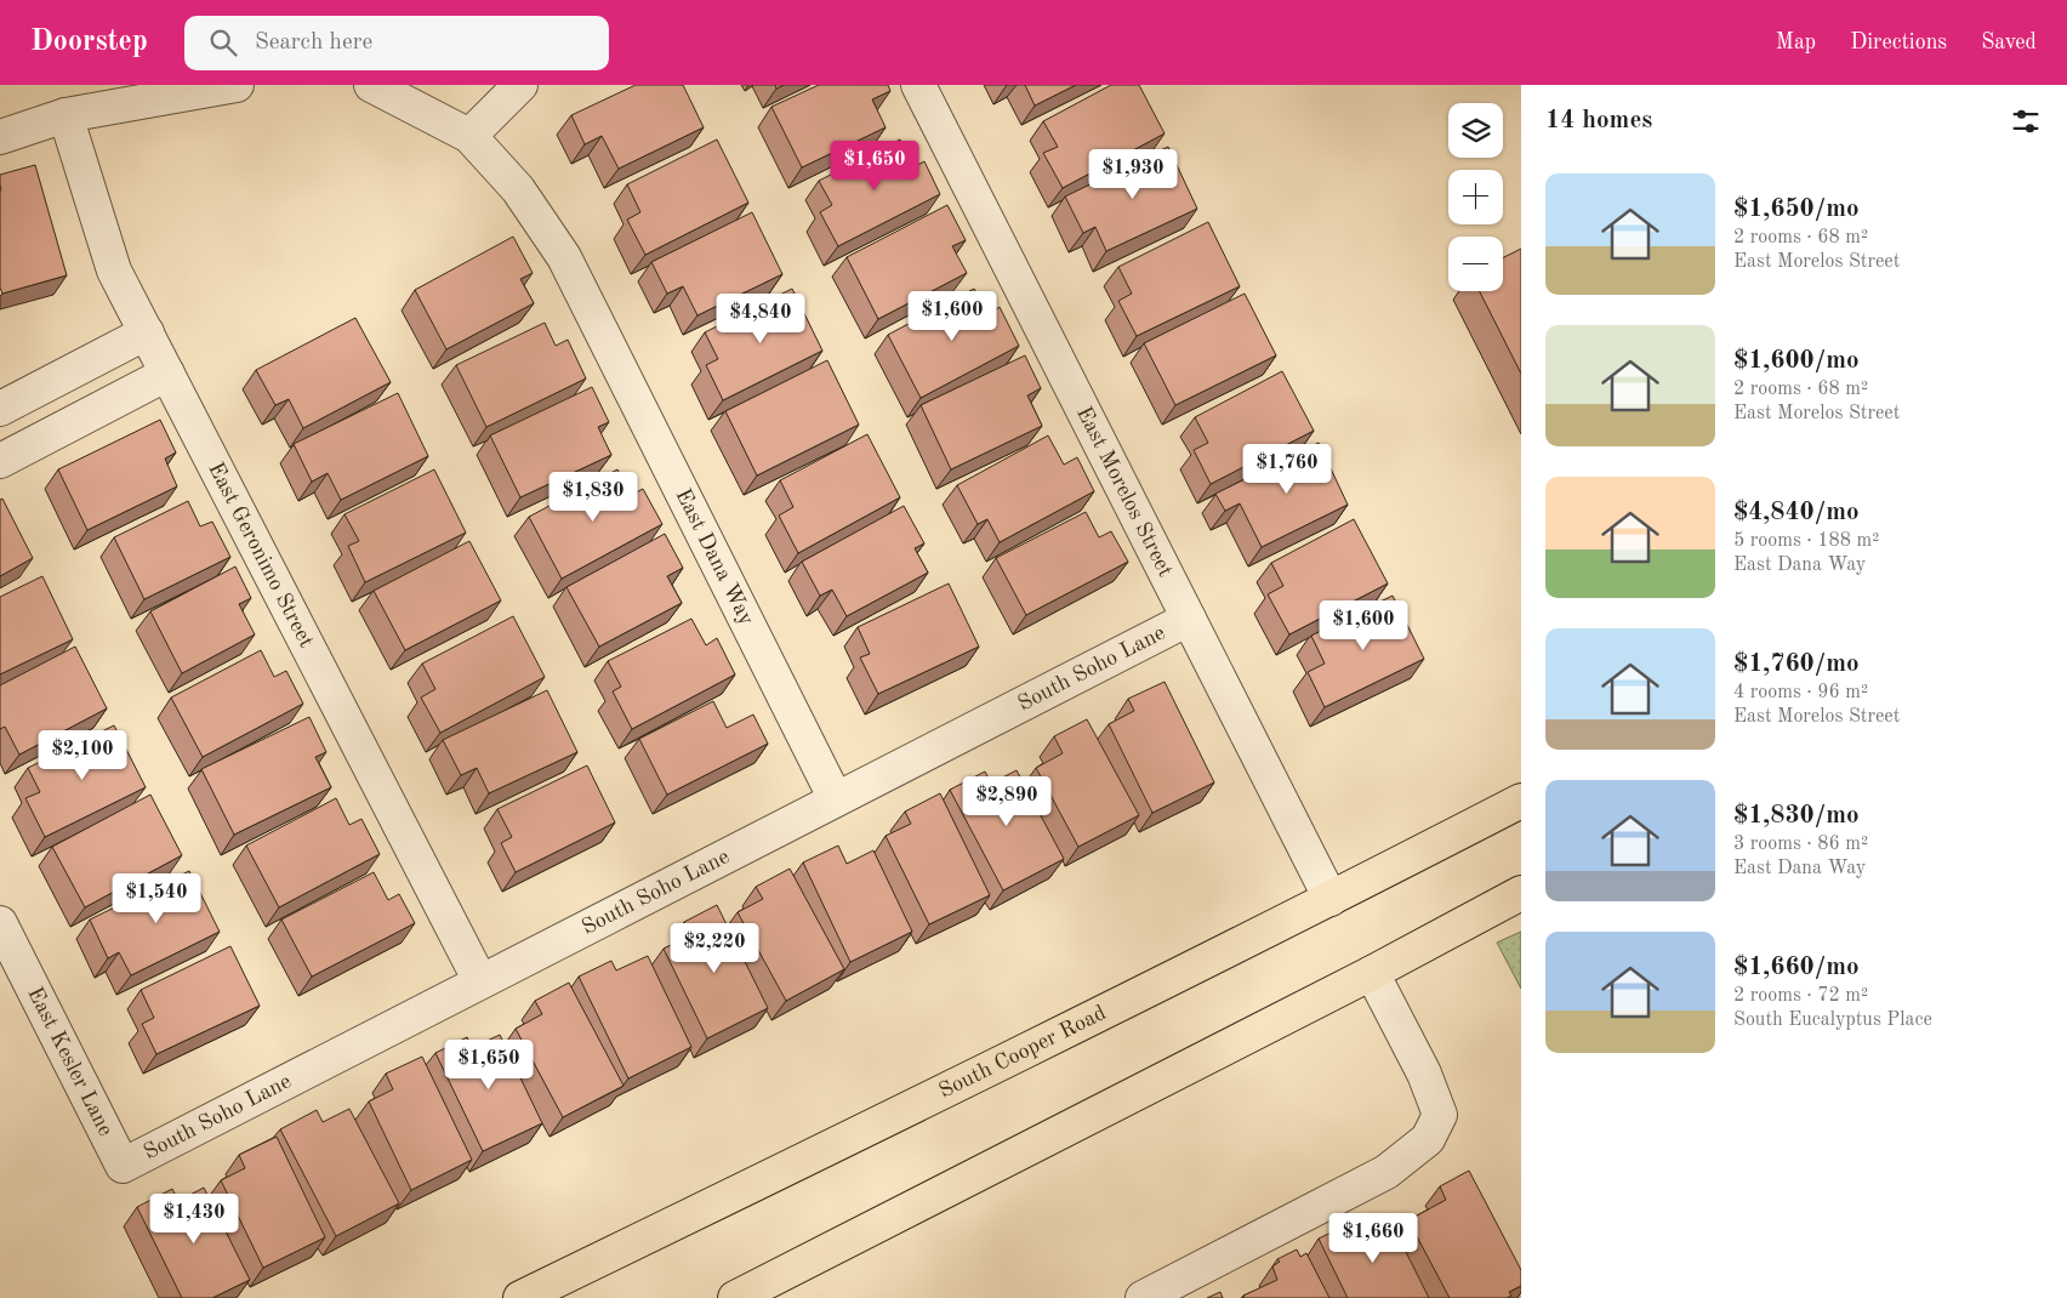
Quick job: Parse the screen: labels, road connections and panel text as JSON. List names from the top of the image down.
{
  "streets": {
    "main road": ["South Cooper Road"],
    "street": [
      "East Morelos Street",
      "East Geronimo Street",
      "East Dana Way",
      "South Soho Lane",
      "East Kesler Lane"
    ]
  },
  "crossings": [
    ["East Morelos Street", "South Soho Lane"],
    ["East Morelos Street", "South Cooper Road"],
    ["East Geronimo Street", "South Soho Lane"],
    ["East Dana Way", "South Soho Lane"],
    ["South Soho Lane", "East Kesler Lane"]
  ],
  "page": {
    "header": "Doorstep",
    "search": "Search here",
    "nav": ["Map", "Directions", "Saved"],
    "heading": "14 homes",
    "map_buttons": ["+", "−"],
    "price": [
      "$1,650",
      "$1,930",
      "$1,600",
      "$4,840",
      "$1,760",
      "$1,830",
      "$1,600",
      "$2,100",
      "$2,890",
      "$1,540",
      "$2,220",
      "$1,650",
      "$1,430",
      "$1,660"
    ],
    "list": [
      {
        "name": "$1,650/mo",
        "note": "2 rooms · 68 m² · East Morelos Street"
      },
      {
        "name": "$1,600/mo",
        "note": "2 rooms · 68 m² · East Morelos Street"
      },
      {
        "name": "$4,840/mo",
        "note": "5 rooms · 188 m² · East Dana Way"
      },
      {
        "name": "$1,760/mo",
        "note": "4 rooms · 96 m² · East Morelos Street"
      },
      {
        "name": "$1,830/mo",
        "note": "3 rooms · 86 m² · East Dana Way"
      },
      {
        "name": "$1,660/mo",
        "note": "2 rooms · 72 m² · South Eucalyptus Place"
      }
    ]
  }
}
